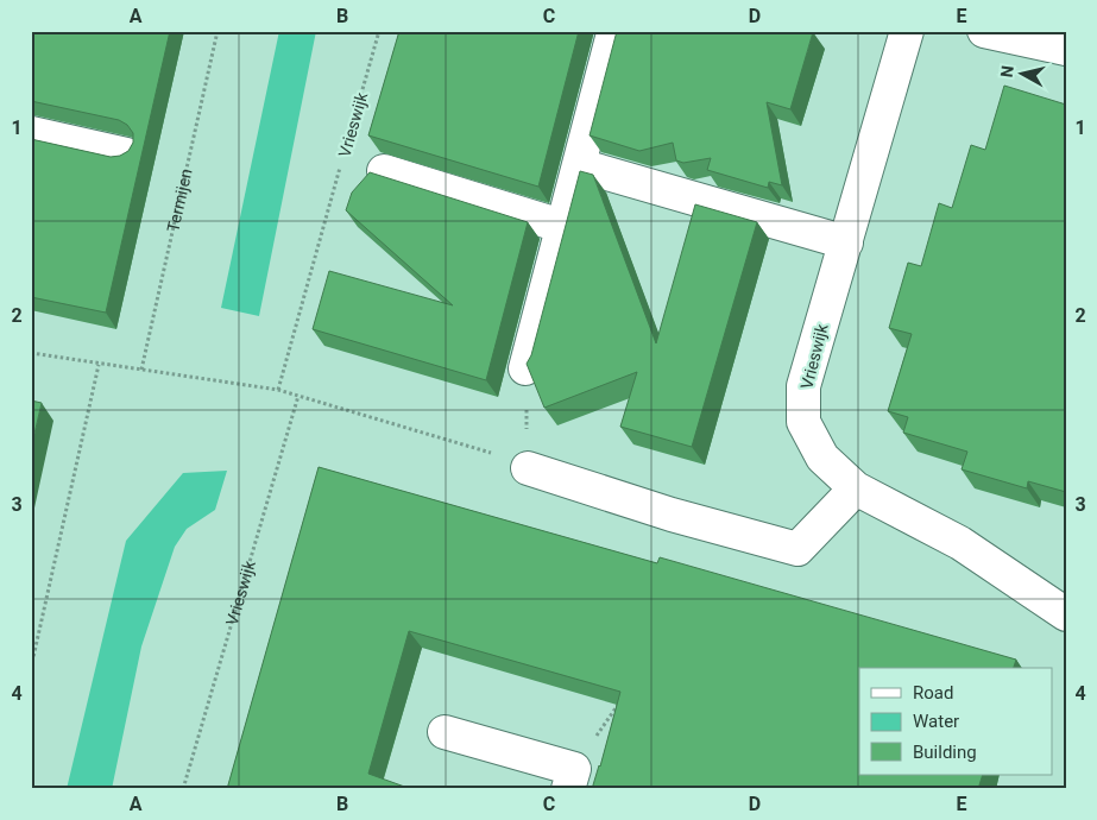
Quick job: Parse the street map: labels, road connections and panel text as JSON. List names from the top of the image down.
{
  "streets": {
    "street": ["Vrieswijk"],
    "path": ["Termijen"]
  },
  "legend": ["Road", "Water", "Building"],
  "north": "left",
  "grid": {
    "columns": [
      "A",
      "B",
      "C",
      "D",
      "E"
    ],
    "rows": [
      "1",
      "2",
      "3",
      "4"
    ]
  }
}
